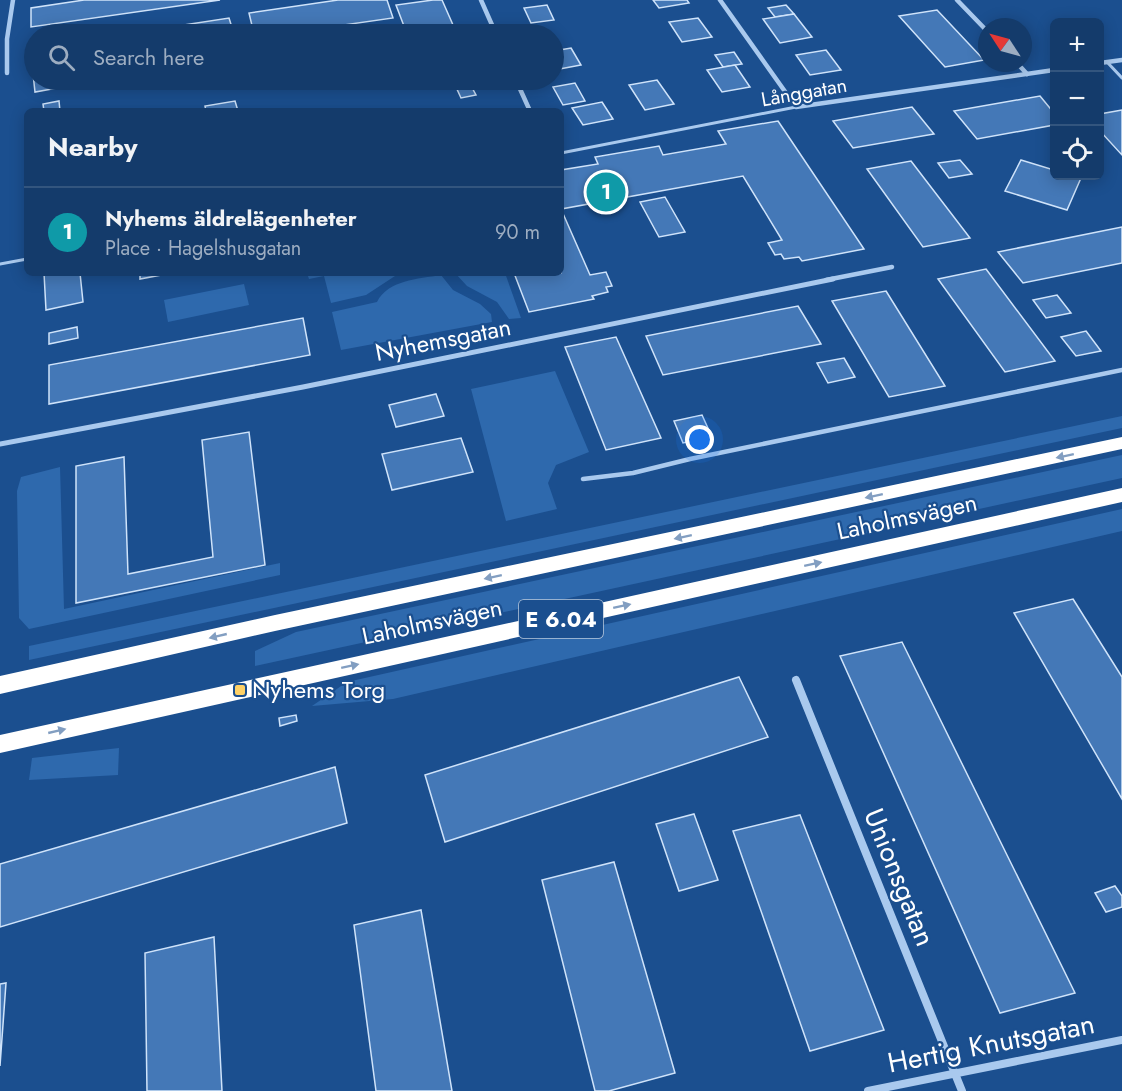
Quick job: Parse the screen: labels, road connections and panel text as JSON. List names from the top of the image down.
{
  "streets": {
    "highway": ["Laholmsvägen", "E 6.04"],
    "street": [
      "Långgatan",
      "Nyhemsgatan",
      "Unionsgatan",
      "Hertig Knutsgatan"
    ]
  },
  "crossings": [
    ["Unionsgatan", "Hertig Knutsgatan"]
  ],
  "places": {
    "transit": ["Nyhems Torg"]
  },
  "north": "top left",
  "page": {
    "map_buttons": ["+", "−"],
    "search": "Search here",
    "heading": "Nearby",
    "pins": "1",
    "list": [
      {
        "mark": "1",
        "name": "Nyhems äldrelägenheter",
        "note": "Place · Hagelshusgatan",
        "value": "90 m"
      }
    ]
  }
}
